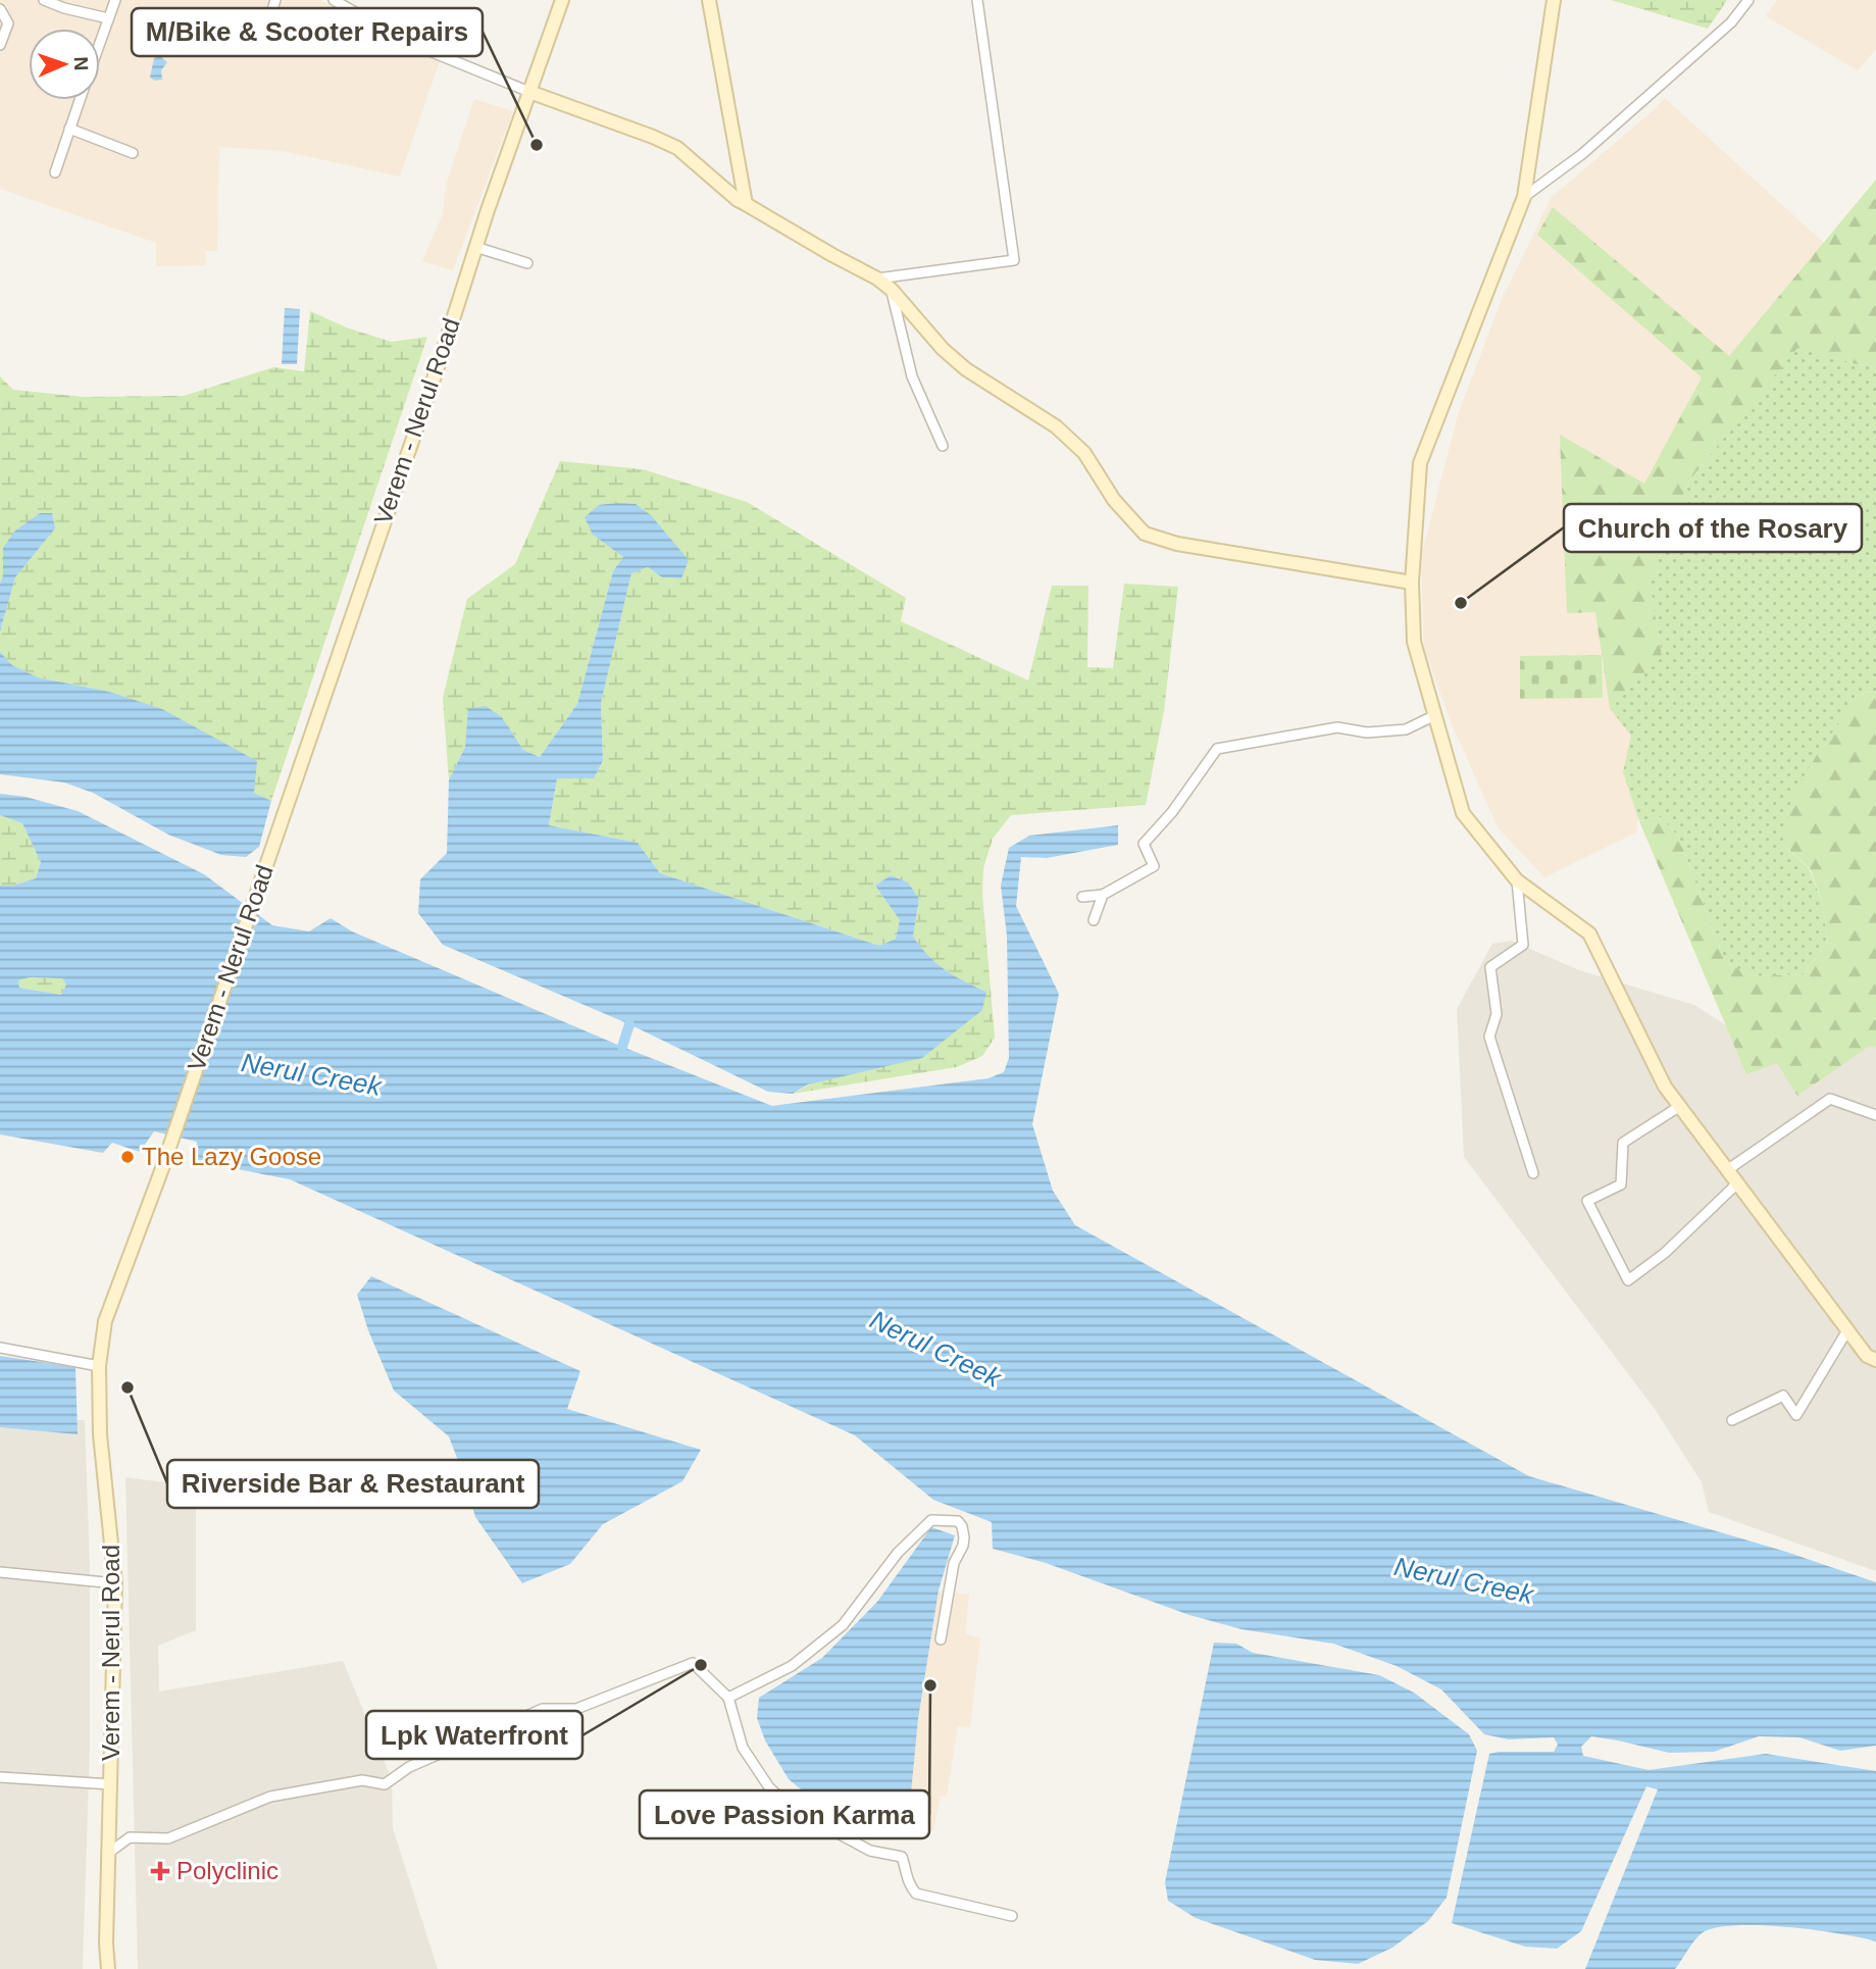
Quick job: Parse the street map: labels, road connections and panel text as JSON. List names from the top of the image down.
{
  "streets": {
    "main road": ["Verem - Nerul Road"]
  },
  "water": ["Nerul Creek"],
  "places": {
    "other": [
      "M/Bike & Scooter Repairs",
      "Church of the Rosary",
      "The Lazy Goose",
      "Riverside Bar & Restaurant",
      "Lpk Waterfront",
      "Love Passion Karma"
    ],
    "health": ["Polyclinic"]
  },
  "north": "right"
}
